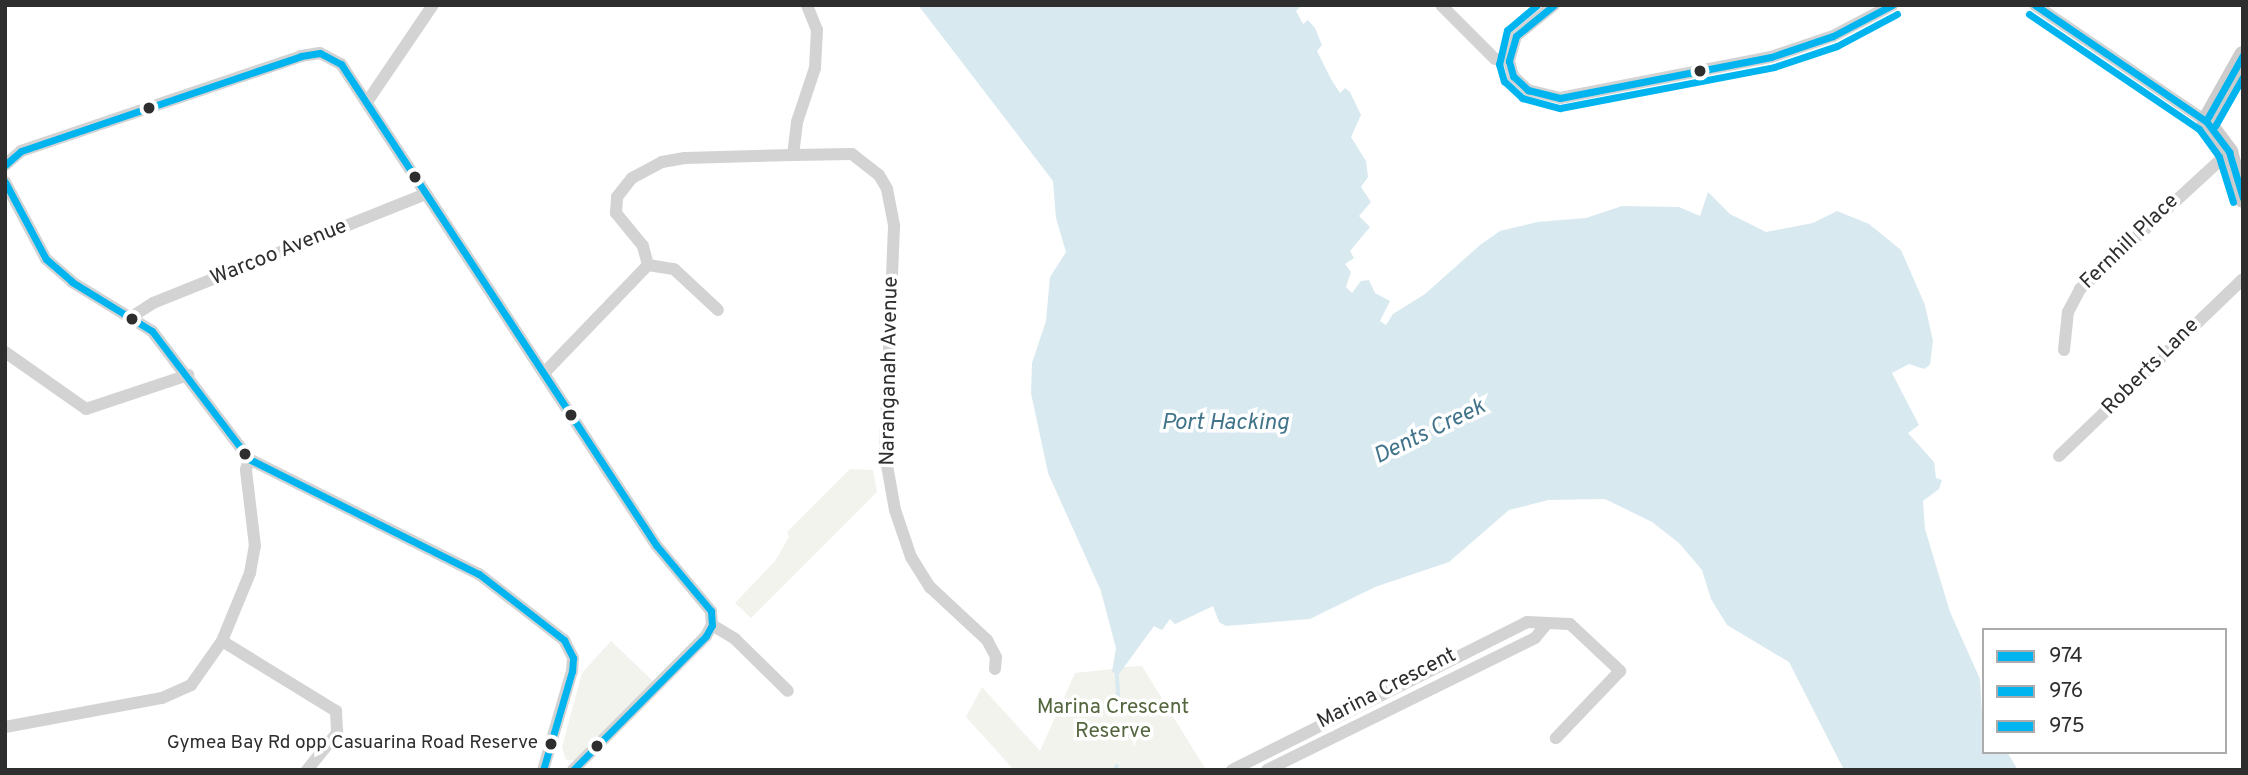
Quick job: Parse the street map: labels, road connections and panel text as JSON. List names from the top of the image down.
{
  "streets": {
    "street": [
      "Fernhill Place",
      "Warcoo Avenue",
      "Roberts Lane",
      "Naranganah Avenue",
      "Marina Crescent"
    ]
  },
  "water": ["Port Hacking", "Dents Creek"],
  "parks": ["Marina Crescent Reserve"],
  "places": ["Gymea Bay Rd opp Casuarina Road Reserve"],
  "lines": ["transit line 976", "transit line 975", "transit line 974"],
  "legend": ["974", "976", "975"]
}
